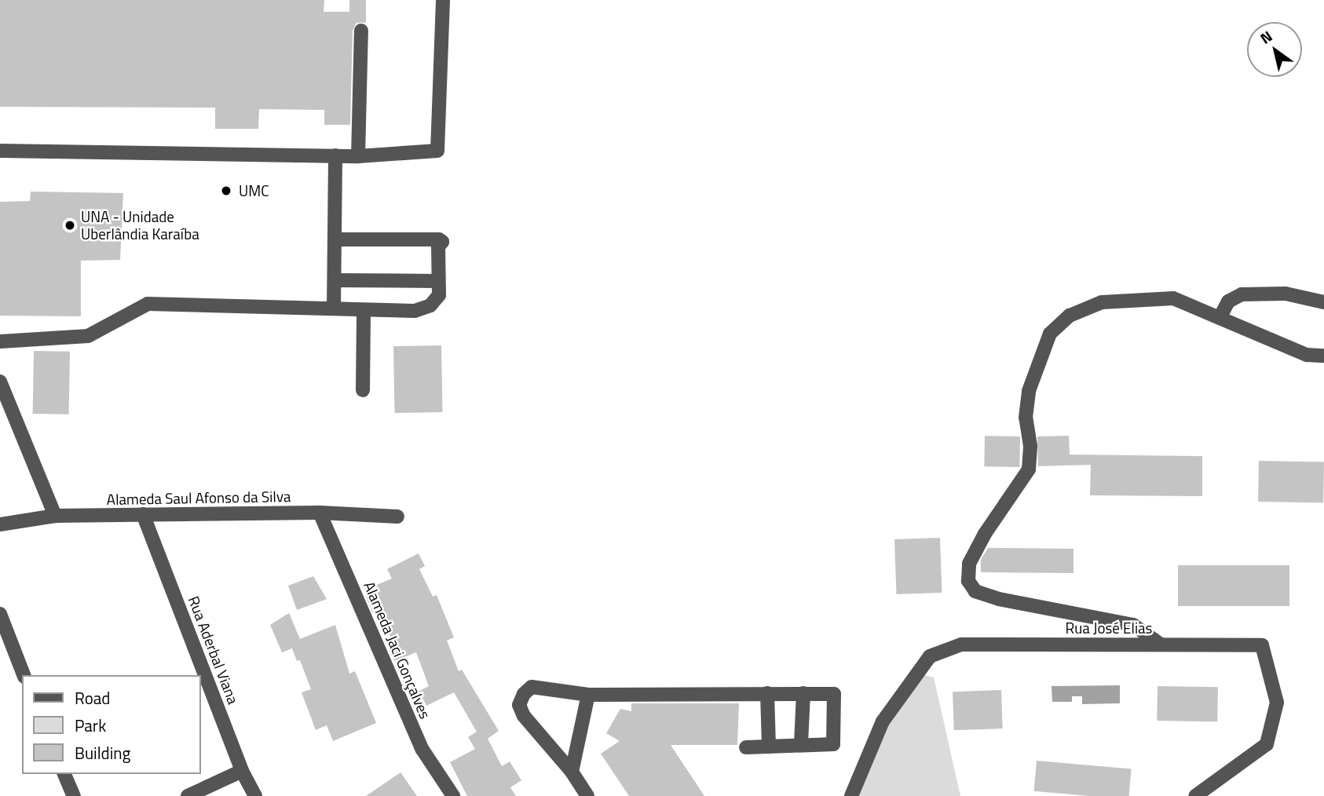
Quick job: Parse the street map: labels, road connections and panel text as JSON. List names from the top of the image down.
{
  "streets": {
    "street": [
      "Alameda Saul Afonso da Silva",
      "Rua José Elias",
      "Rua Aderbal Viana",
      "Alameda Jaci Gonçalves"
    ]
  },
  "crossings": [
    ["Alameda Saul Afonso da Silva", "Rua Aderbal Viana"],
    ["Alameda Saul Afonso da Silva", "Alameda Jaci Gonçalves"]
  ],
  "places": ["UMC", "UNA - Unidade Uberlândia Karaíba"],
  "legend": ["Road", "Park", "Building"],
  "north": "top left"
}
